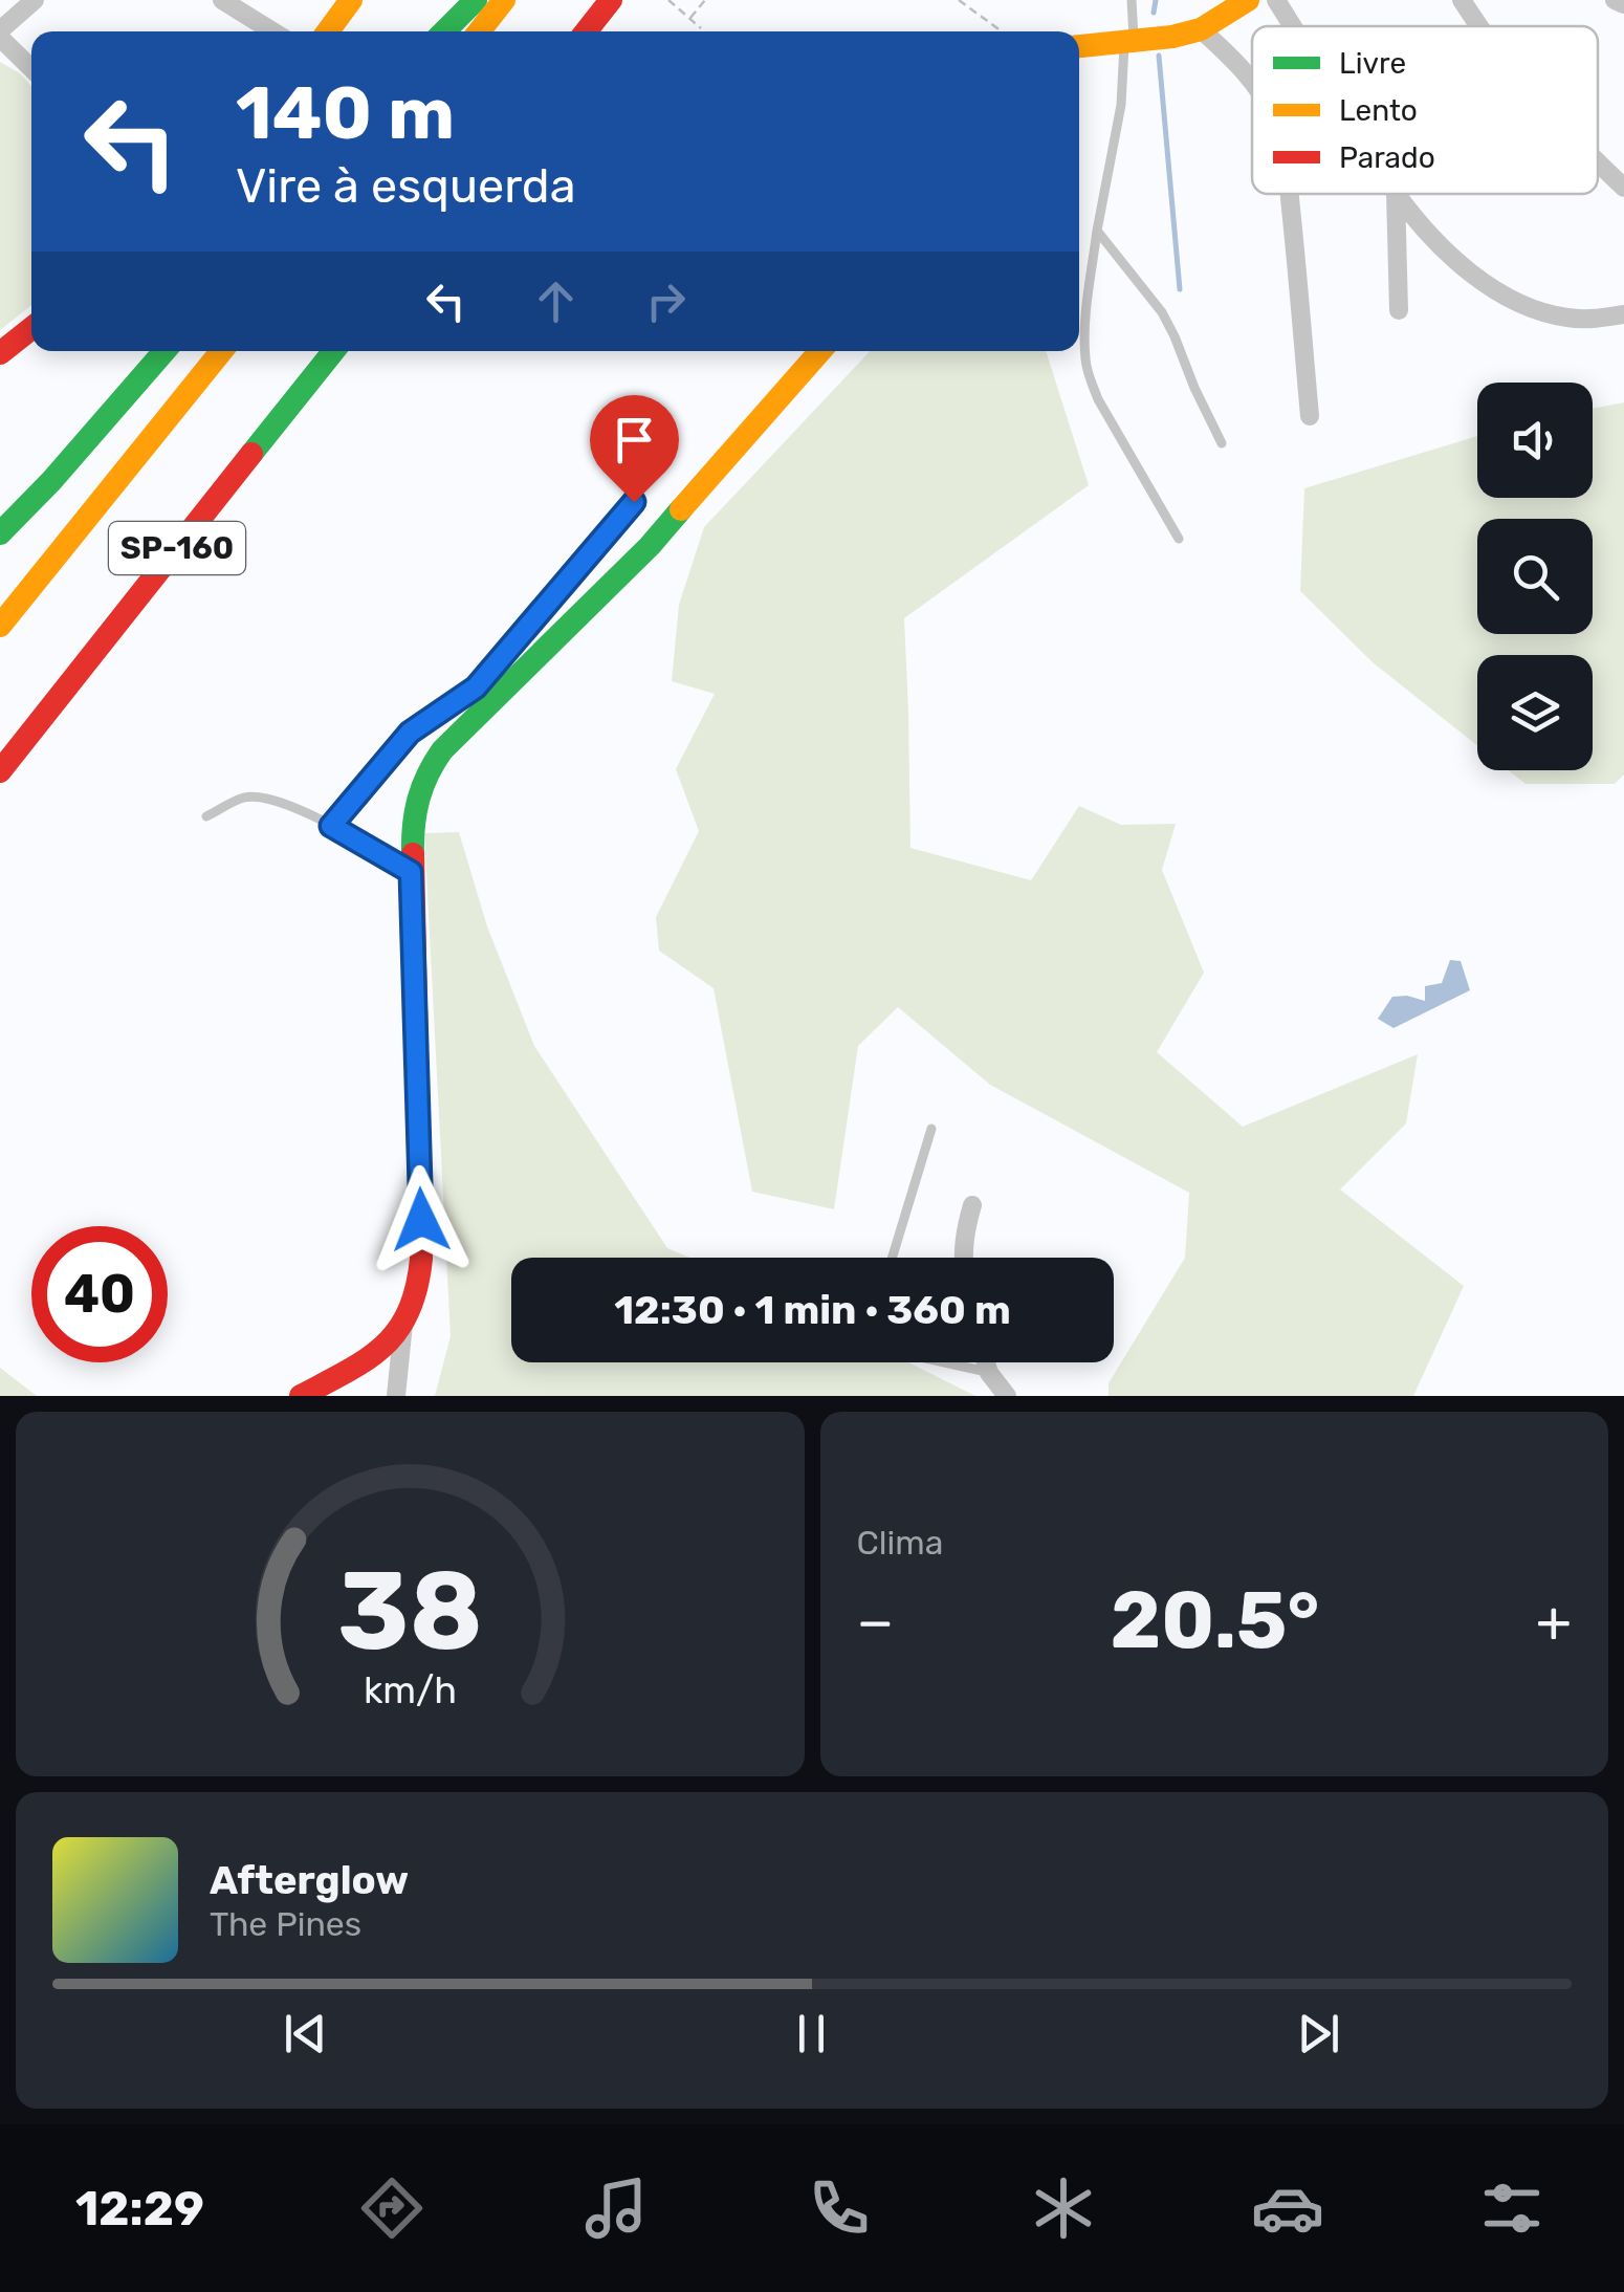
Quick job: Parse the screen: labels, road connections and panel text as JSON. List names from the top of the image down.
{
  "streets": {
    "main road": ["SP-160"]
  },
  "legend": ["Livre", "Lento", "Parado"],
  "page": {
    "turn": ["140 m", "Vire à esquerda"],
    "limit": "40",
    "trip": "12:30 · 1 min · 360 m",
    "tile": "Clima",
    "heat": ["−", "20.5°", "+"],
    "song": ["Afterglow", "The Pines"],
    "tabs": "12:29",
    "gauge": ["38", "km/h"]
  }
}
